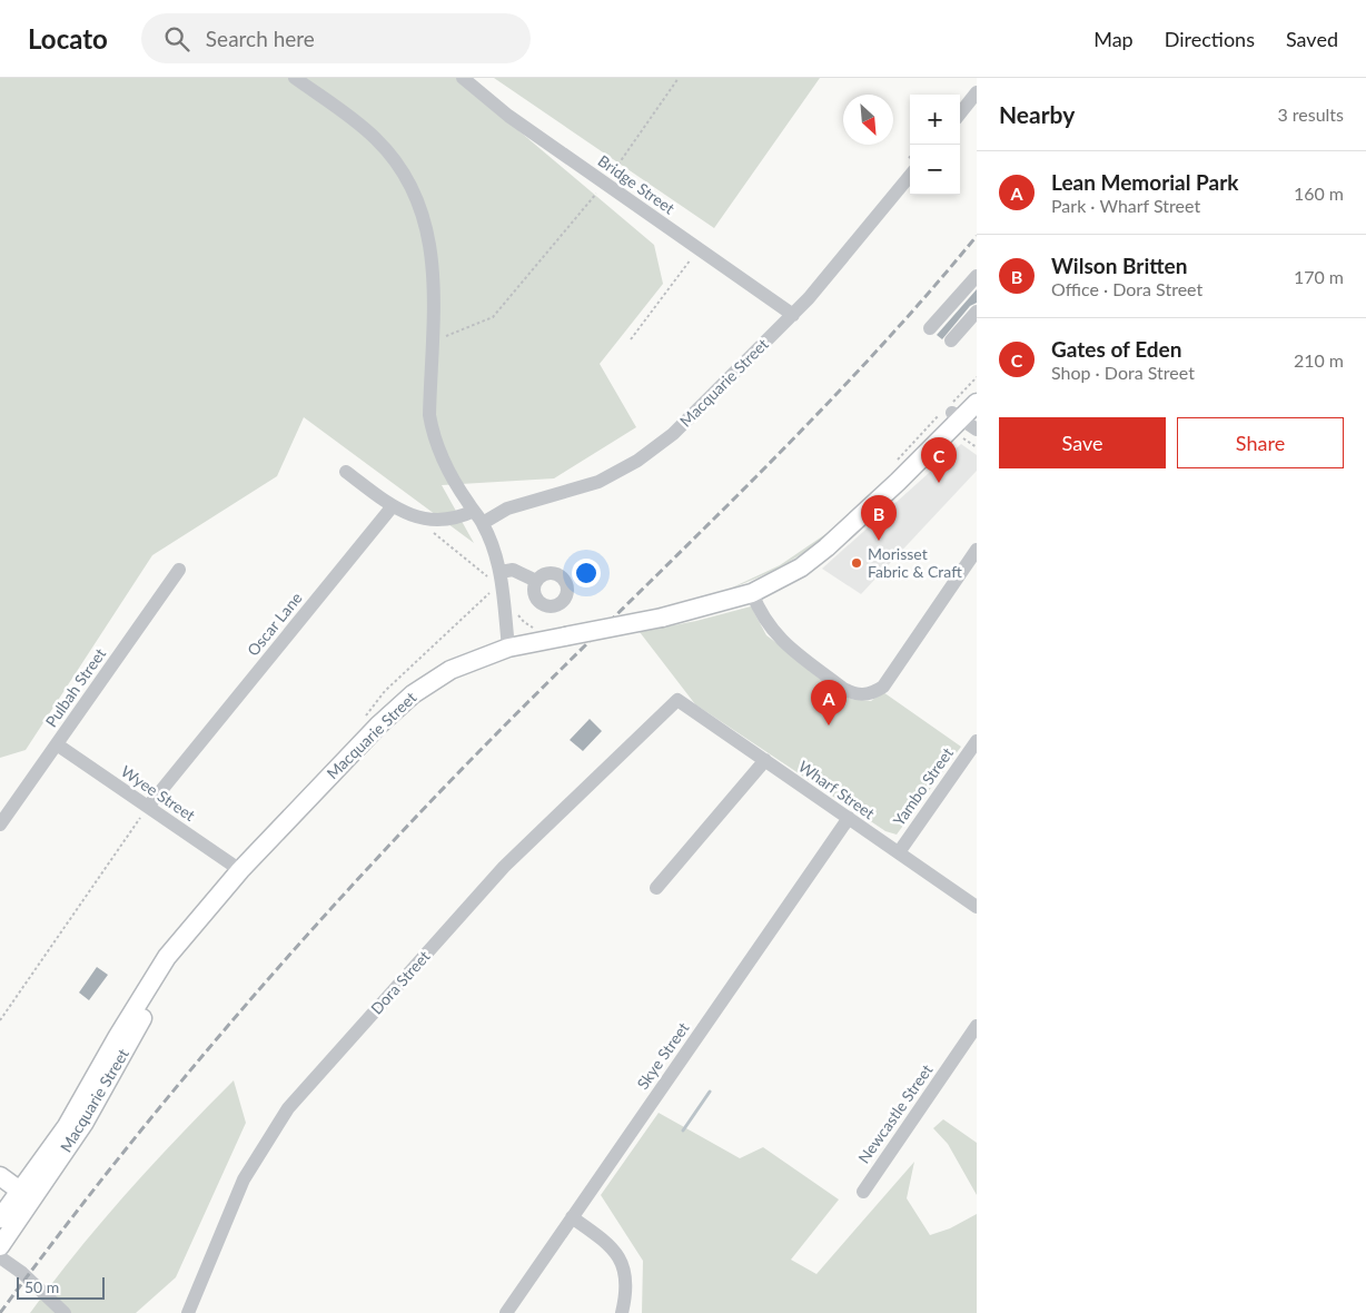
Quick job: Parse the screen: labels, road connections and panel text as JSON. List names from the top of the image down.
{
  "streets": {
    "main road": ["Macquarie Street"],
    "street": [
      "Bridge Street",
      "Oscar Lane",
      "Pulbah Street",
      "Yambo Street",
      "Wharf Street",
      "Wyee Street",
      "Dora Street",
      "Skye Street",
      "Newcastle Street"
    ]
  },
  "crossings": [
    ["Bridge Street", "Macquarie Street"],
    ["Macquarie Street", "Wyee Street"],
    ["Oscar Lane", "Wyee Street"],
    ["Pulbah Street", "Wyee Street"],
    ["Yambo Street", "Wharf Street"],
    ["Wharf Street", "Dora Street"],
    ["Wharf Street", "Skye Street"]
  ],
  "places": ["Morisset Fabric & Craft"],
  "scale_bar": "50 m",
  "north": "bottom right",
  "page": {
    "header": "Locato",
    "search": "Search here",
    "nav": ["Map", "Directions", "Saved"],
    "heading": ["Nearby", "3 results"],
    "map_buttons": ["+", "−"],
    "list": [
      {
        "mark": "A",
        "name": "Lean Memorial Park",
        "note": "Park · Wharf Street",
        "value": "160 m"
      },
      {
        "mark": "B",
        "name": "Wilson Britten",
        "note": "Office · Dora Street",
        "value": "170 m"
      },
      {
        "mark": "C",
        "name": "Gates of Eden",
        "note": "Shop · Dora Street",
        "value": "210 m"
      }
    ],
    "buttons": ["Save", "Share"],
    "pins": ["C", "B", "A"],
    "scale": "50 m"
  }
}
